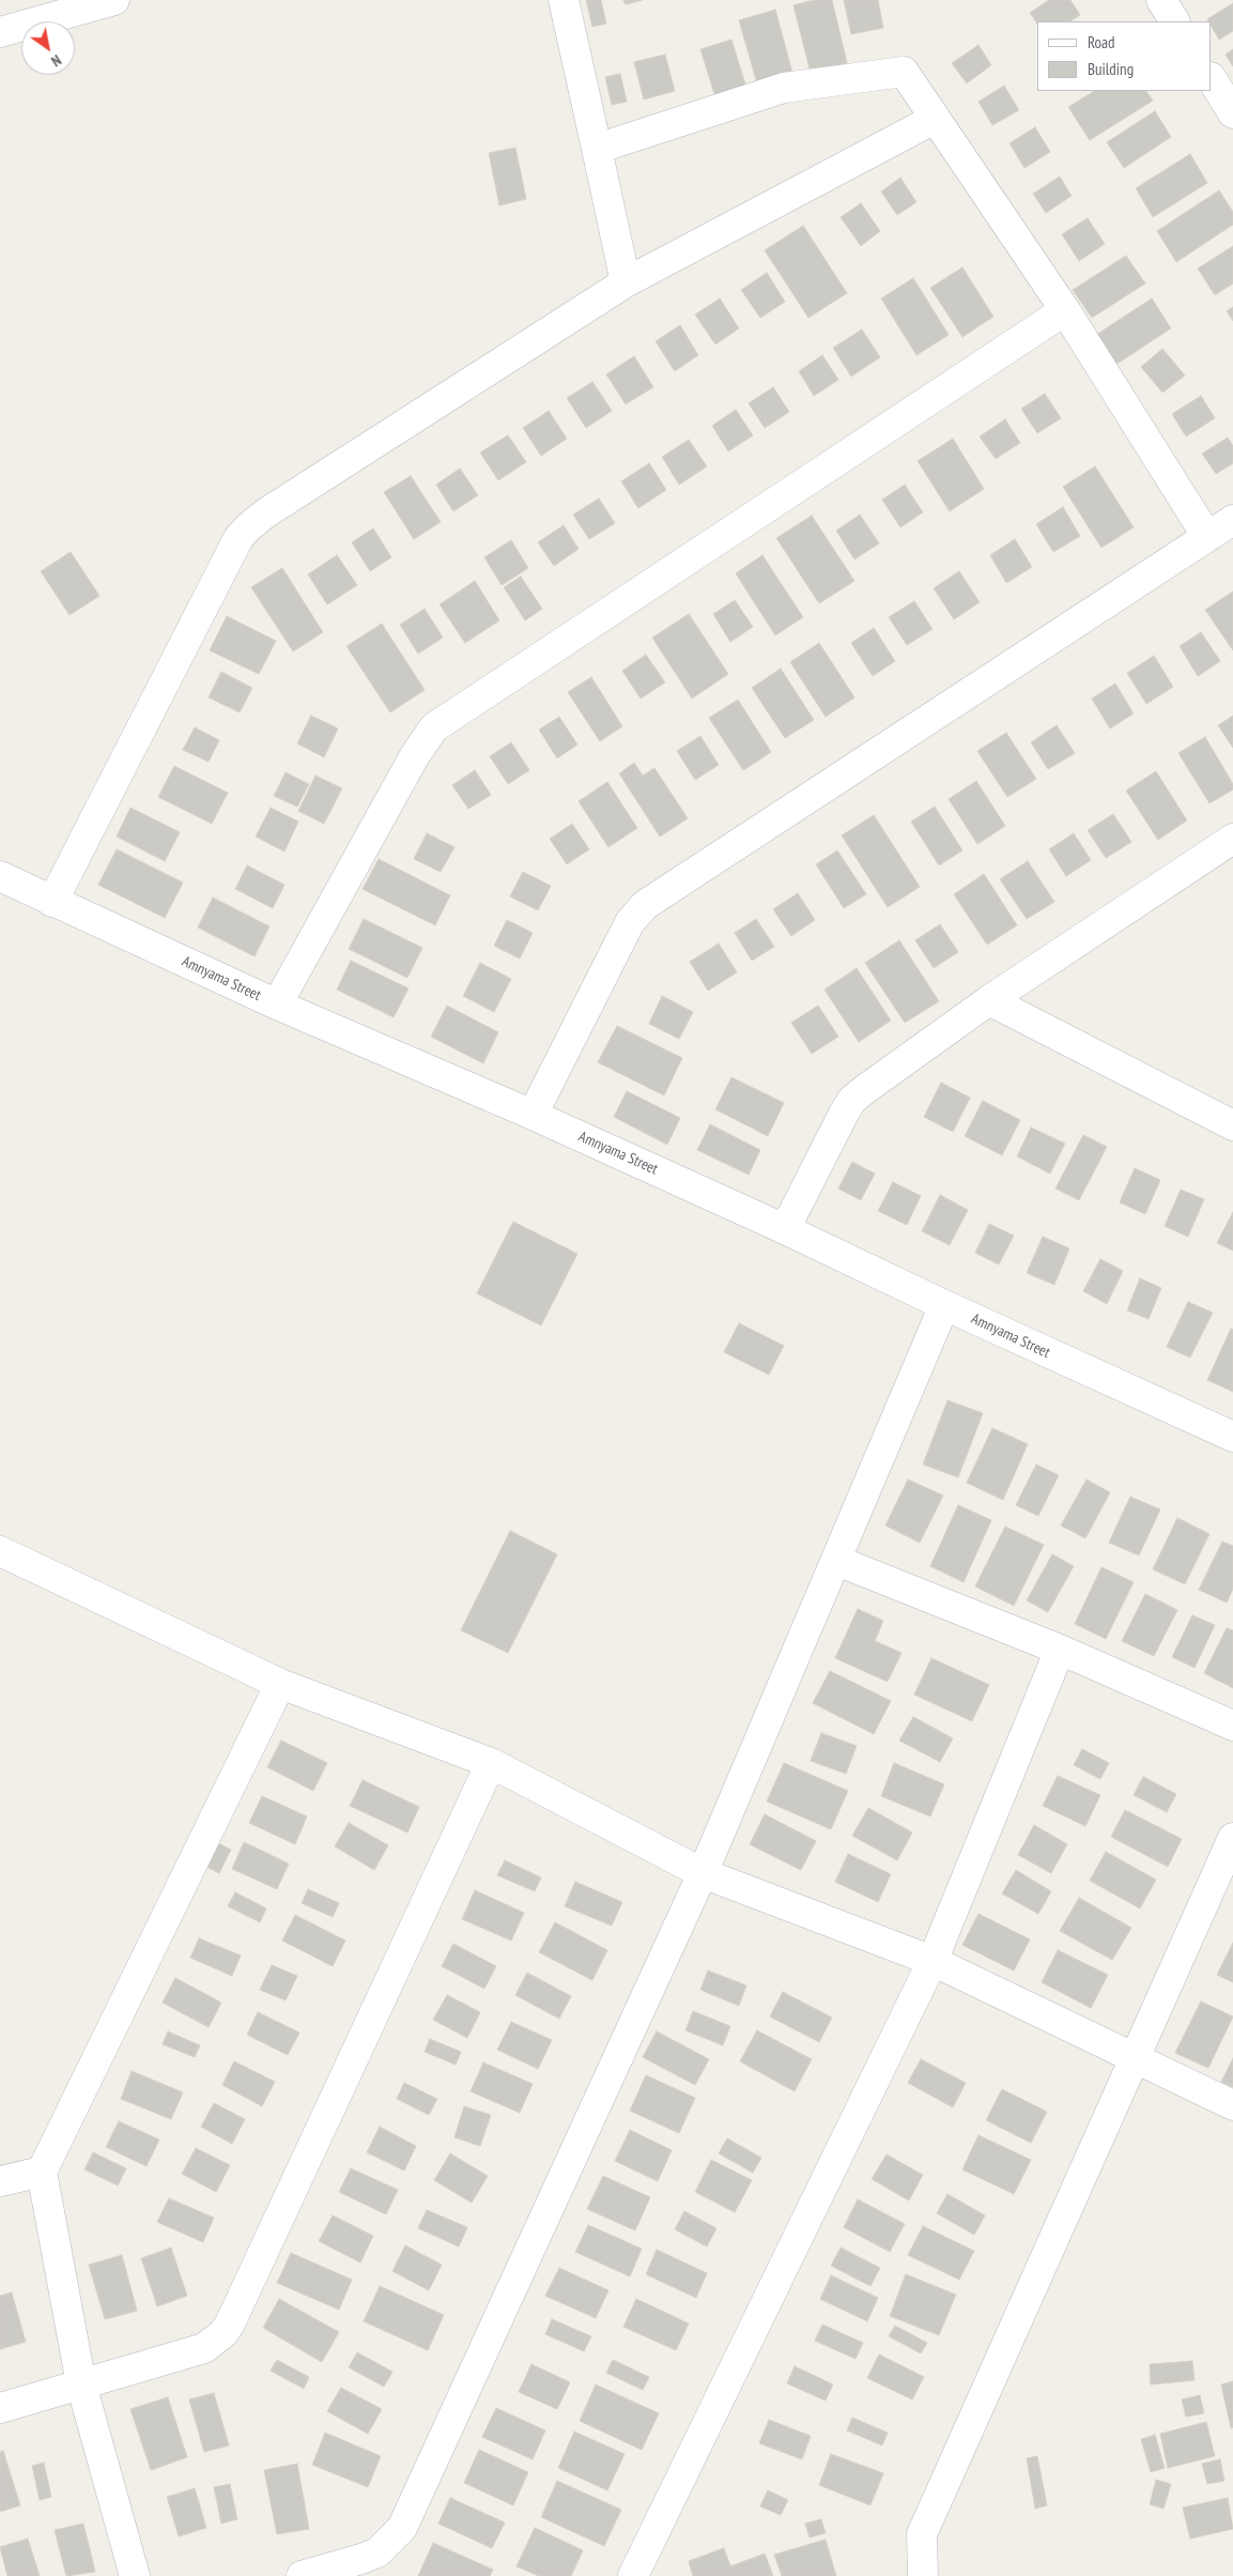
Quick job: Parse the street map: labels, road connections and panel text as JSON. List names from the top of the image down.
{
  "streets": {
    "street": ["Amnyama Street"]
  },
  "legend": ["Road", "Building"],
  "north": "bottom right"
}
